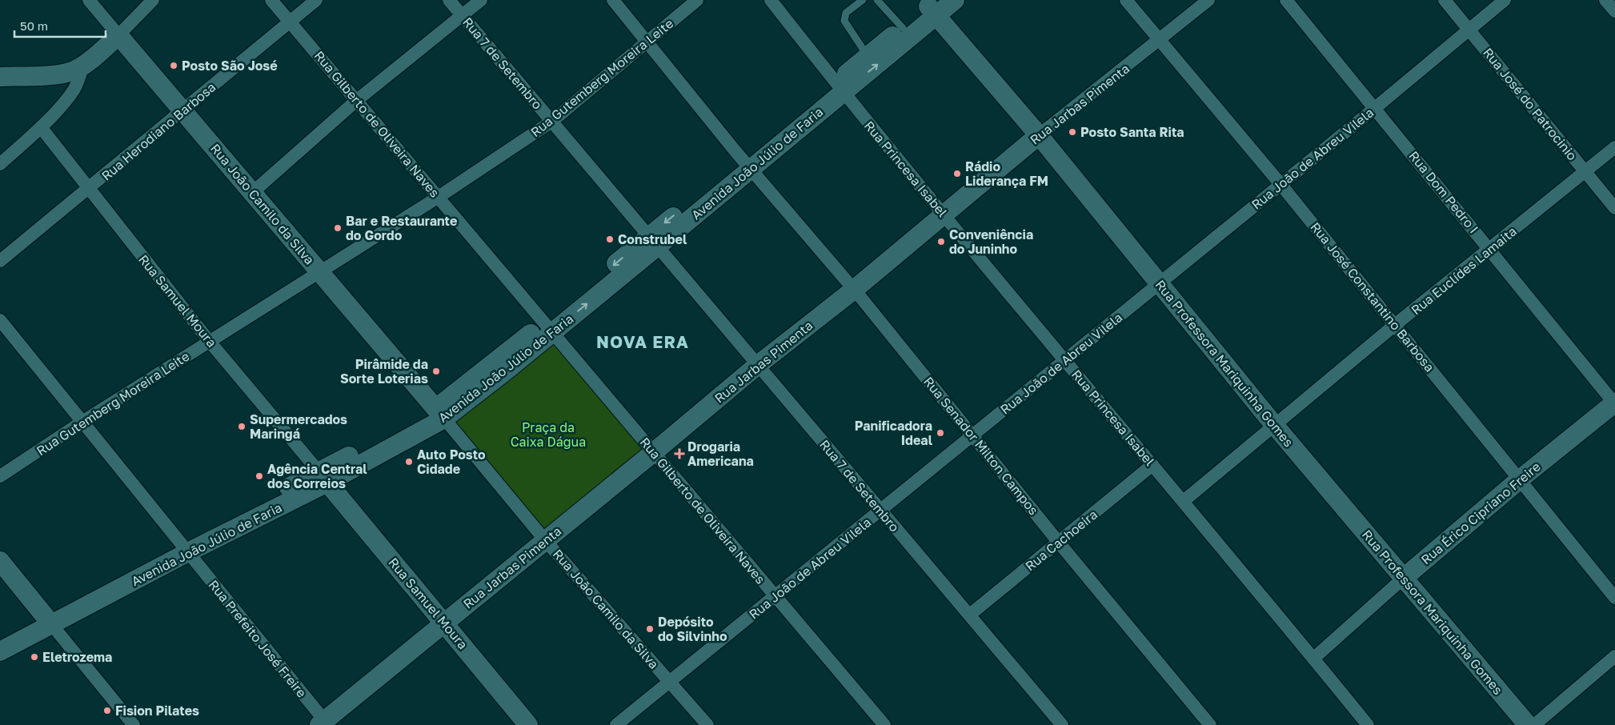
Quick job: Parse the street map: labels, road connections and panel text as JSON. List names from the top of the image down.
{
  "streets": {
    "main road": [
      "Rua Jarbas Pimenta",
      "Avenida João Júlio de Faria",
      "Rua João Camilo da Silva",
      "Rua Samuel Moura",
      "Rua Professora Mariquinha Gomes",
      "Rua Érico Cipriano Freire"
    ],
    "street": [
      "Rua 7 de Setembro",
      "Rua Gutemberg Moreira Leite",
      "Rua José do Patrocinio",
      "Rua Gilberto de Oliveira Naves",
      "Rua Herodiano Barbosa",
      "Rua João de Abreu Vilela",
      "Rua Princesa Isabel",
      "Rua Dom Pedro I",
      "Rua Euclídes Lamaita",
      "Rua José Constantino Barbosa",
      "Rua Senador Milton Campos",
      "Rua Cachoeira",
      "Rua Prefeito José Freire"
    ]
  },
  "crossings": [
    ["Rua 7 de Setembro", "Rua Gutemberg Moreira Leite"],
    ["Rua 7 de Setembro", "Rua Jarbas Pimenta"],
    ["Rua 7 de Setembro", "Rua João de Abreu Vilela"],
    ["Rua 7 de Setembro", "Avenida João Júlio de Faria"],
    ["Rua 7 de Setembro", "Rua Cachoeira"],
    ["Rua Gutemberg Moreira Leite", "Rua Gilberto de Oliveira Naves"],
    ["Rua Gutemberg Moreira Leite", "Rua João Camilo da Silva"],
    ["Rua Gutemberg Moreira Leite", "Rua Samuel Moura"],
    ["Rua Gutemberg Moreira Leite", "Rua Senador Milton Campos"],
    ["Rua Gutemberg Moreira Leite", "Rua Prefeito José Freire"],
    ["Rua Jarbas Pimenta", "Rua Gilberto de Oliveira Naves"],
    ["Rua Jarbas Pimenta", "Rua Princesa Isabel"],
    ["Rua Jarbas Pimenta", "Rua João Camilo da Silva"],
    ["Rua Jarbas Pimenta", "Rua José Constantino Barbosa"],
    ["Rua Jarbas Pimenta", "Rua Samuel Moura"],
    ["Rua Jarbas Pimenta", "Rua Professora Mariquinha Gomes"],
    ["Rua Jarbas Pimenta", "Rua Senador Milton Campos"],
    ["Rua Jarbas Pimenta", "Rua Prefeito José Freire"],
    ["Rua José do Patrocinio", "Rua João de Abreu Vilela"],
    ["Rua José do Patrocinio", "Rua Euclídes Lamaita"],
    ["Rua Gilberto de Oliveira Naves", "Rua Herodiano Barbosa"],
    ["Rua Gilberto de Oliveira Naves", "Rua João de Abreu Vilela"],
    ["Rua Gilberto de Oliveira Naves", "Avenida João Júlio de Faria"],
    ["Rua Herodiano Barbosa", "Rua João Camilo da Silva"],
    ["Rua Herodiano Barbosa", "Rua Samuel Moura"],
    ["Rua João de Abreu Vilela", "Rua Princesa Isabel"],
    ["Rua João de Abreu Vilela", "Rua Dom Pedro I"],
    ["Rua João de Abreu Vilela", "Rua João Camilo da Silva"],
    ["Rua João de Abreu Vilela", "Rua José Constantino Barbosa"],
    ["Rua João de Abreu Vilela", "Rua Professora Mariquinha Gomes"],
    ["Rua João de Abreu Vilela", "Rua Senador Milton Campos"],
    ["Avenida João Júlio de Faria", "Rua Princesa Isabel"],
    ["Avenida João Júlio de Faria", "Rua João Camilo da Silva"],
    ["Avenida João Júlio de Faria", "Rua Samuel Moura"],
    ["Avenida João Júlio de Faria", "Rua Professora Mariquinha Gomes"],
    ["Avenida João Júlio de Faria", "Rua Senador Milton Campos"],
    ["Avenida João Júlio de Faria", "Rua Prefeito José Freire"],
    ["Rua Princesa Isabel", "Rua Euclídes Lamaita"],
    ["Rua Princesa Isabel", "Rua Érico Cipriano Freire"],
    ["Rua Princesa Isabel", "Rua Cachoeira"],
    ["Rua Dom Pedro I", "Rua Euclídes Lamaita"],
    ["Rua Dom Pedro I", "Rua Érico Cipriano Freire"],
    ["Rua Euclídes Lamaita", "Rua José Constantino Barbosa"],
    ["Rua Euclídes Lamaita", "Rua Professora Mariquinha Gomes"],
    ["Rua José Constantino Barbosa", "Rua Érico Cipriano Freire"],
    ["Rua Professora Mariquinha Gomes", "Rua Érico Cipriano Freire"],
    ["Rua Senador Milton Campos", "Rua Cachoeira"]
  ],
  "districts": ["NOVA ERA"],
  "parks": ["Praça da Caixa Dágua"],
  "places": {
    "other": [
      "Posto São José",
      "Posto Santa Rita",
      "Rádio Liderança FM",
      "Bar e Restaurante do Gordo",
      "Construbel",
      "Conveniência do Juninho",
      "Pirâmide da Sorte Loterias",
      "Supermercados Maringá",
      "Panificadora Ideal",
      "Auto Posto Cidade",
      "Agência Central dos Correios",
      "Depósito do Silvinho",
      "Eletrozema",
      "Fision Pilates"
    ],
    "health": ["Drogaria Americana"]
  },
  "scale_bar": "50 m"
}
